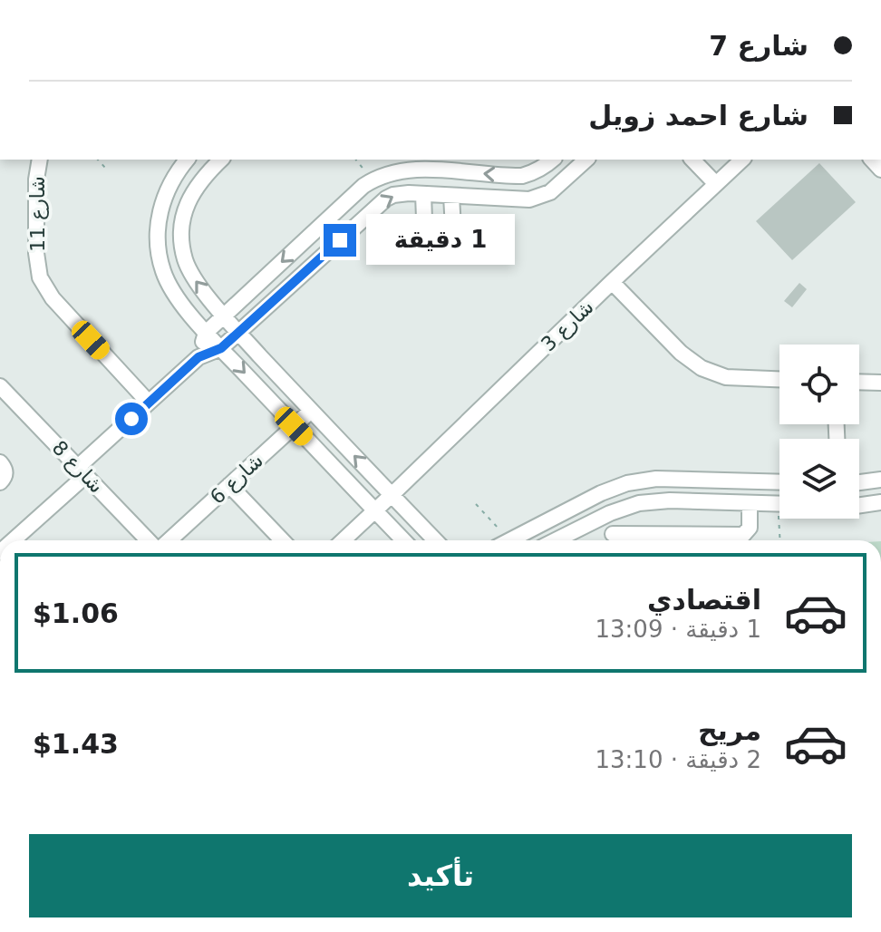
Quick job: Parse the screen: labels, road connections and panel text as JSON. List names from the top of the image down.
{
  "streets": {
    "street": [
      "شارع 11",
      "شارع 3",
      "شارع 8",
      "شارع 6"
    ]
  },
  "page": {
    "banner": ["شارع 7", "شارع احمد زويل"],
    "bubble": "1 دقيقة",
    "list": [
      {
        "name": "اقتصادي",
        "note": "1 دقيقة · 13:09",
        "value": "$1.06"
      },
      {
        "name": "مريح",
        "note": "2 دقيقة · 13:10",
        "value": "$1.43"
      }
    ],
    "buttons": "تأكيد"
  }
}
